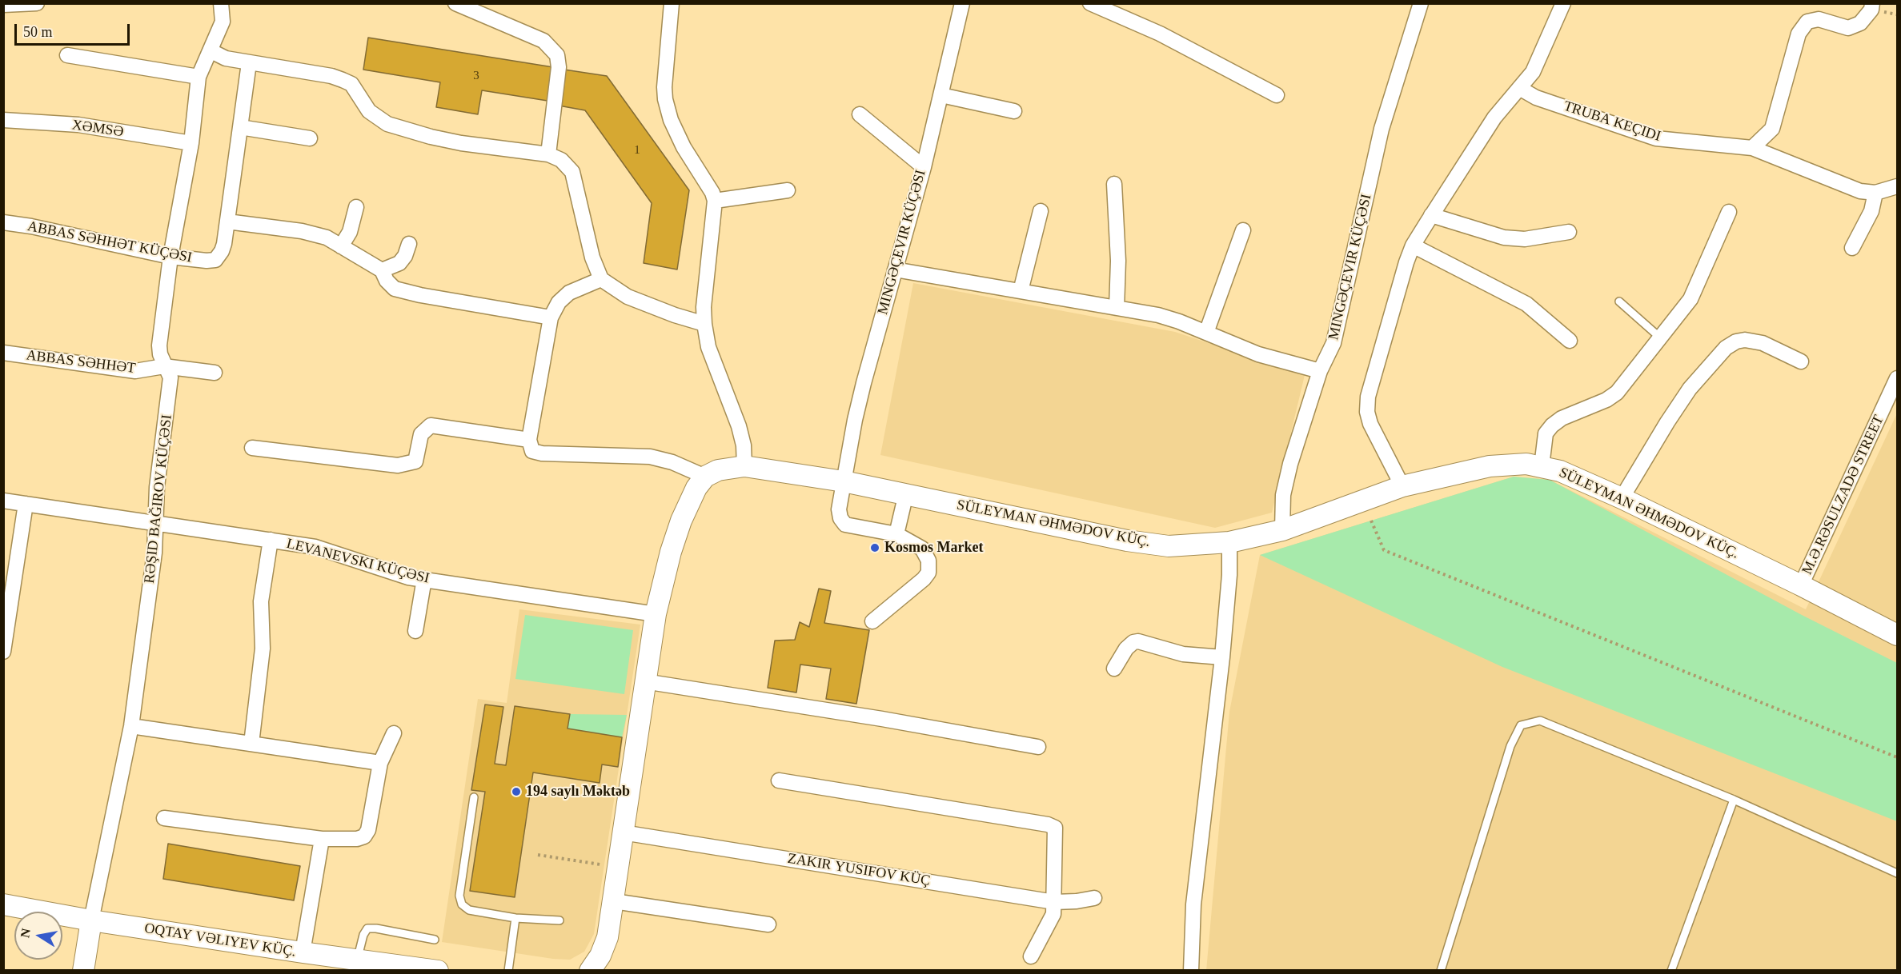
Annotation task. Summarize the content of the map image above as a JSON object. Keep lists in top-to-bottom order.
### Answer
{
  "streets": {
    "street": [
      "TRUBA KEÇIDI",
      "XƏMSƏ",
      "ABBAS SƏHHƏT KÜÇƏSI",
      "MINGƏÇEVIR KÜÇƏSI",
      "ABBAS SƏHHƏT",
      "M.Ə.RƏSULZADƏ STREET",
      "SÜLEYMAN ƏHMƏDOV KÜÇ.",
      "LEVANEVSKI KÜÇƏSI",
      "ZAKIR YUSIFOV KÜÇ",
      "OQTAY VƏLIYEV KÜÇ."
    ]
  },
  "crossings": [
    ["MINGƏÇEVIR KÜÇƏSI", "SÜLEYMAN ƏHMƏDOV KÜÇ."],
    ["M.Ə.RƏSULZADƏ STREET", "SÜLEYMAN ƏHMƏDOV KÜÇ."]
  ],
  "places": ["Kosmos Market", "194 saylı Məktəb"],
  "house_numbers": ["3", "1"],
  "scale_bar": "50 m",
  "north": "left"
}
